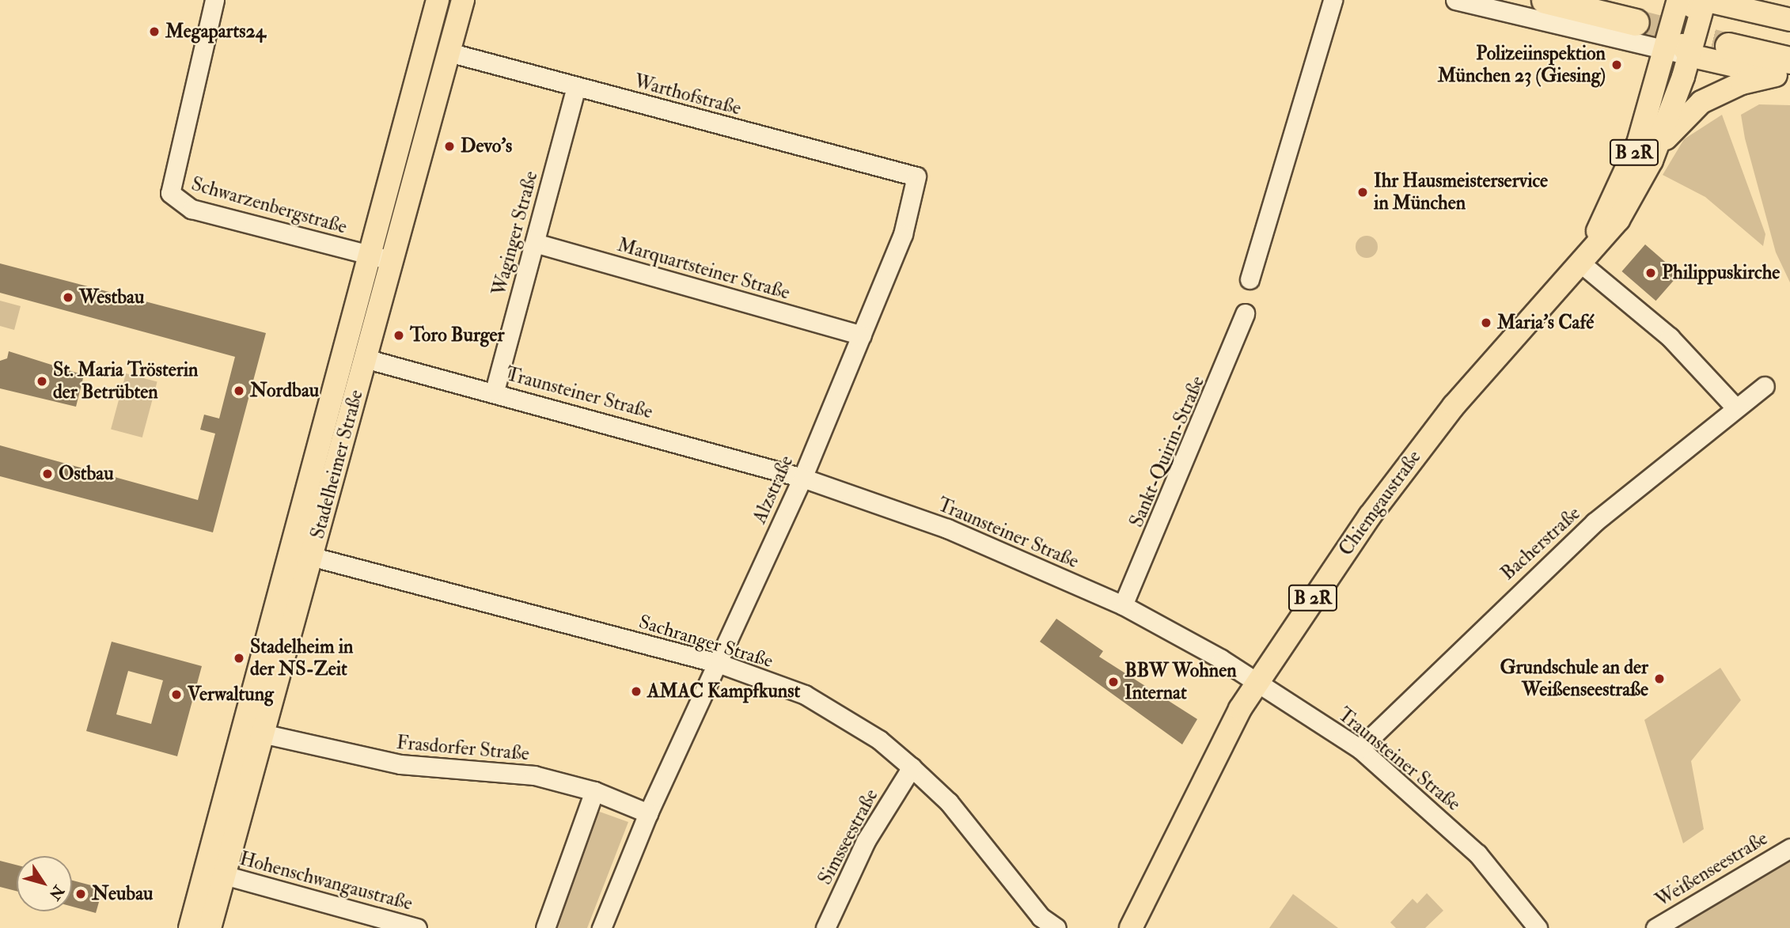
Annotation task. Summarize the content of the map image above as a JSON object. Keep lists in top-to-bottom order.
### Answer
{
  "streets": {
    "main road": ["B 2R", "Stadelheimer Straße", "Chiemgaustraße"],
    "street": [
      "Warthofstraße",
      "Schwarzenbergstraße",
      "Waginger Straße",
      "Marquartsteiner Straße",
      "Traunsteiner Straße",
      "Sankt-Quirin-Straße",
      "Alzstraße",
      "Bacherstraße",
      "Sachranger Straße",
      "Frasdorfer Straße",
      "Simsseestraße",
      "Weißenseestraße",
      "Hohenschwangaustraße"
    ]
  },
  "crossings": [
    ["Warthofstraße", "Waginger Straße"],
    ["Warthofstraße", "Stadelheimer Straße"],
    ["Warthofstraße", "Alzstraße"],
    ["B 2R", "Chiemgaustraße"],
    ["Schwarzenbergstraße", "Stadelheimer Straße"],
    ["Waginger Straße", "Marquartsteiner Straße"],
    ["Waginger Straße", "Traunsteiner Straße"],
    ["Marquartsteiner Straße", "Alzstraße"],
    ["Traunsteiner Straße", "Sankt-Quirin-Straße"],
    ["Traunsteiner Straße", "Stadelheimer Straße"],
    ["Traunsteiner Straße", "Alzstraße"],
    ["Traunsteiner Straße", "Chiemgaustraße"],
    ["Traunsteiner Straße", "Bacherstraße"],
    ["Stadelheimer Straße", "Sachranger Straße"],
    ["Stadelheimer Straße", "Frasdorfer Straße"],
    ["Stadelheimer Straße", "Hohenschwangaustraße"],
    ["Alzstraße", "Sachranger Straße"],
    ["Alzstraße", "Frasdorfer Straße"],
    ["Sachranger Straße", "Simsseestraße"]
  ],
  "places": [
    "Megaparts24",
    "Polizeiinspektion München 23 (Giesing)",
    "Devo's",
    "Ihr Hausmeisterservice in München",
    "Philippuskirche",
    "Westbau",
    "Maria's Café",
    "Toro Burger",
    "St. Maria Trösterin der Betrübten",
    "Nordbau",
    "Ostbau",
    "Stadelheim in der NS-Zeit",
    "Grundschule an der Weißenseestraße",
    "BBW Wohnen Internat",
    "AMAC Kampfkunst",
    "Verwaltung",
    "Neubau"
  ],
  "north": "bottom right"
}
